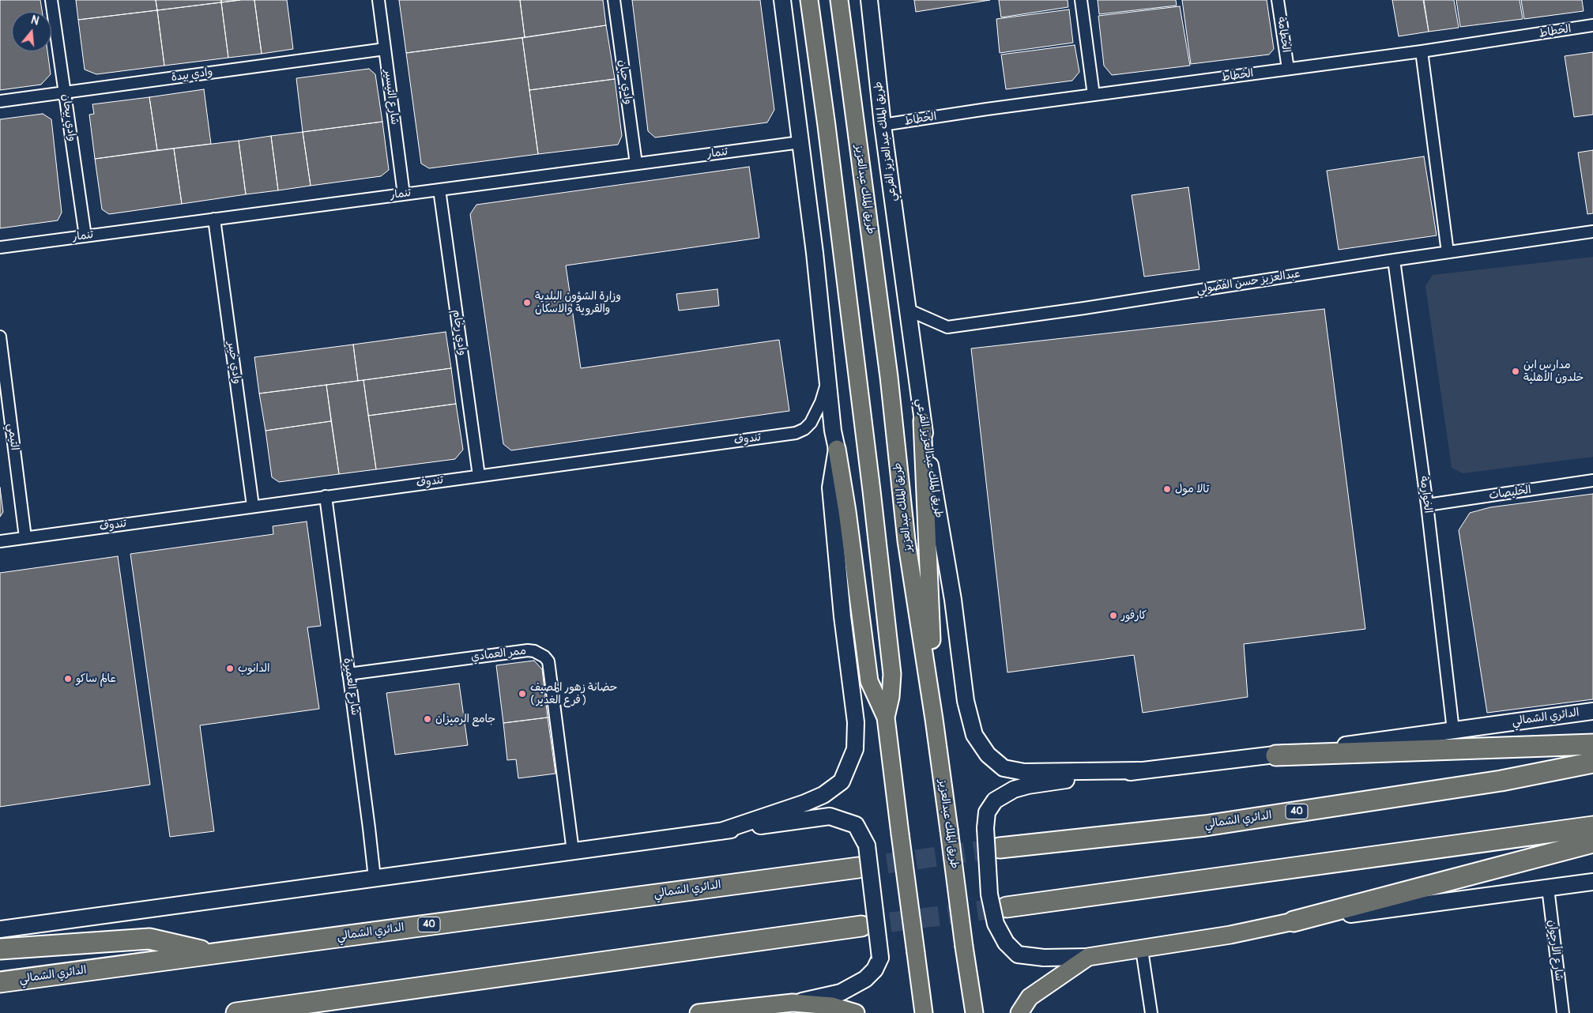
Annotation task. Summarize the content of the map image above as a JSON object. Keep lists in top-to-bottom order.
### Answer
{
  "streets": {
    "highway": ["الدائري الشمالي", "40"],
    "main road": ["طريق الملك عبدالعزيز"],
    "street": [
      "الخطاط",
      "الخطامة",
      "وادي بيدة",
      "وادي حبان",
      "شارع التيسير",
      "وادي بيحان",
      "طريق الملك عبدالعزيز الفرعي",
      "تنمار",
      "عبدالعزيز حسن الفضولي",
      "وادي رخام",
      "وادي خيبر",
      "التيمي",
      "تندوف",
      "الخليصات",
      "الخوارمة",
      "ممر العمادي",
      "شارع العميرة",
      "شارع الأرجوان"
    ]
  },
  "crossings": [
    ["الخطاط", "الخطامة"],
    ["الخطاط", "طريق الملك عبدالعزيز الفرعي"],
    ["وادي بيدة", "شارع التيسير"],
    ["وادي بيدة", "وادي بيحان"],
    ["وادي حبان", "تنمار"],
    ["شارع التيسير", "تنمار"],
    ["وادي بيحان", "تنمار"],
    ["طريق الملك عبدالعزيز الفرعي", "عبدالعزيز حسن الفضولي"],
    ["طريق الملك عبدالعزيز الفرعي", "الدائري الشمالي"],
    ["تنمار", "وادي رخام"],
    ["تنمار", "وادي خيبر"],
    ["عبدالعزيز حسن الفضولي", "الخوارمة"],
    ["وادي رخام", "تندوف"],
    ["وادي خيبر", "تندوف"],
    ["التيمي", "تندوف"],
    ["تندوف", "شارع العميرة"],
    ["الخليصات", "الخوارمة"],
    ["الخوارمة", "الدائري الشمالي"],
    ["ممر العمادي", "شارع العميرة"]
  ],
  "places": [
    "وزارة الشؤون البلدية والقروية والاسكان",
    "مدارس ابن خلدون الأهلية",
    "تالا مول",
    "كارفور",
    "الدانوب",
    "عالم ساكو",
    "حضانة زهور المصيف ( فرع الغدير )",
    "جامع الرميزان"
  ],
  "north": "top"
}
